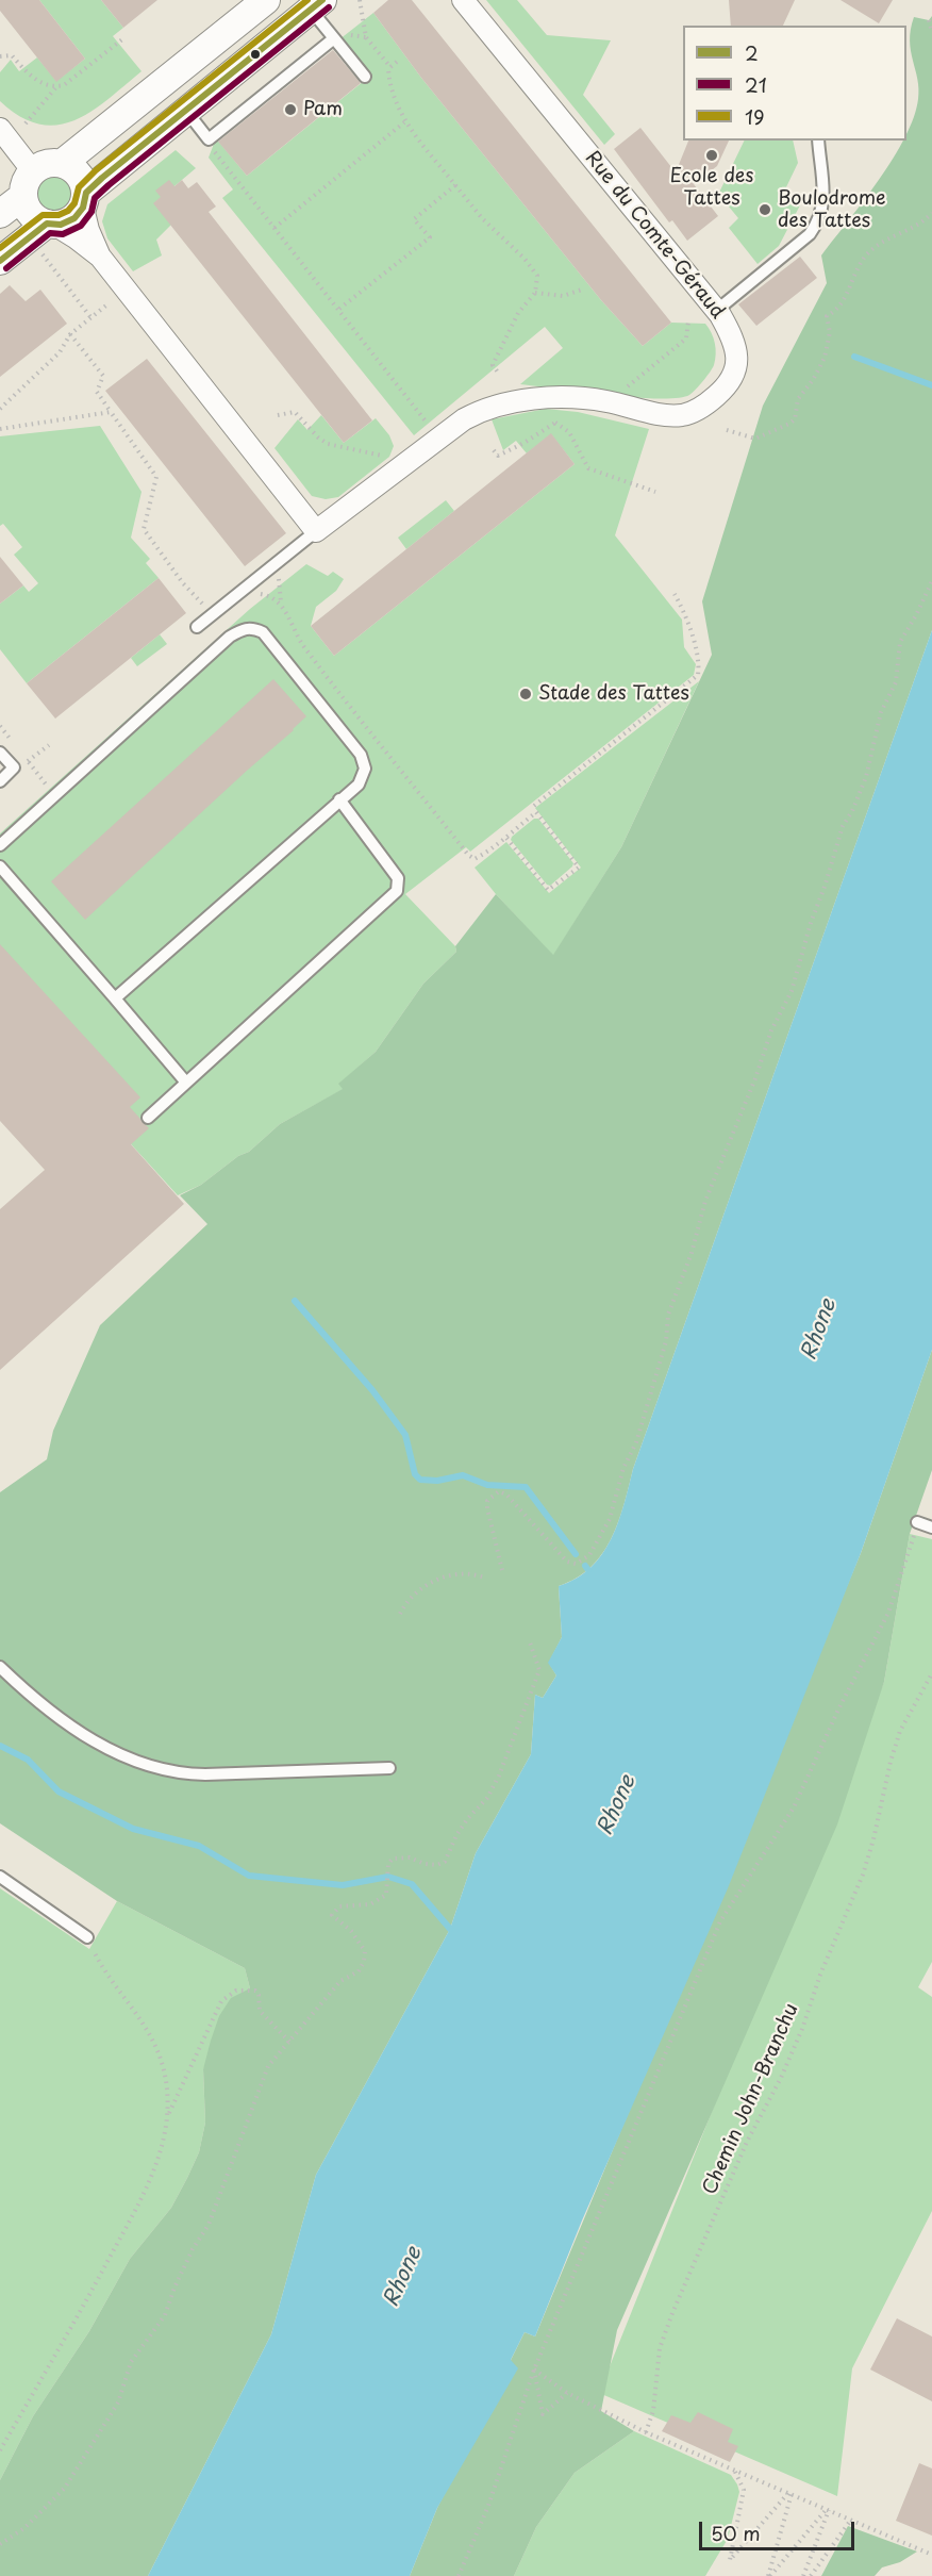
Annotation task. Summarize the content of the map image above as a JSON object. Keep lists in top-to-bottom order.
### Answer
{
  "streets": {
    "street": ["Rue du Comte-Géraud"],
    "path": ["Chemin John-Branchu"]
  },
  "water": ["Rhone"],
  "places": [
    "Pam",
    "Ecole des Tattes",
    "Boulodrome des Tattes",
    "Stade des Tattes"
  ],
  "lines": ["transit line 2", "transit line 19", "transit line 21"],
  "legend": ["2", "21", "19"],
  "scale_bar": "50 m"
}
